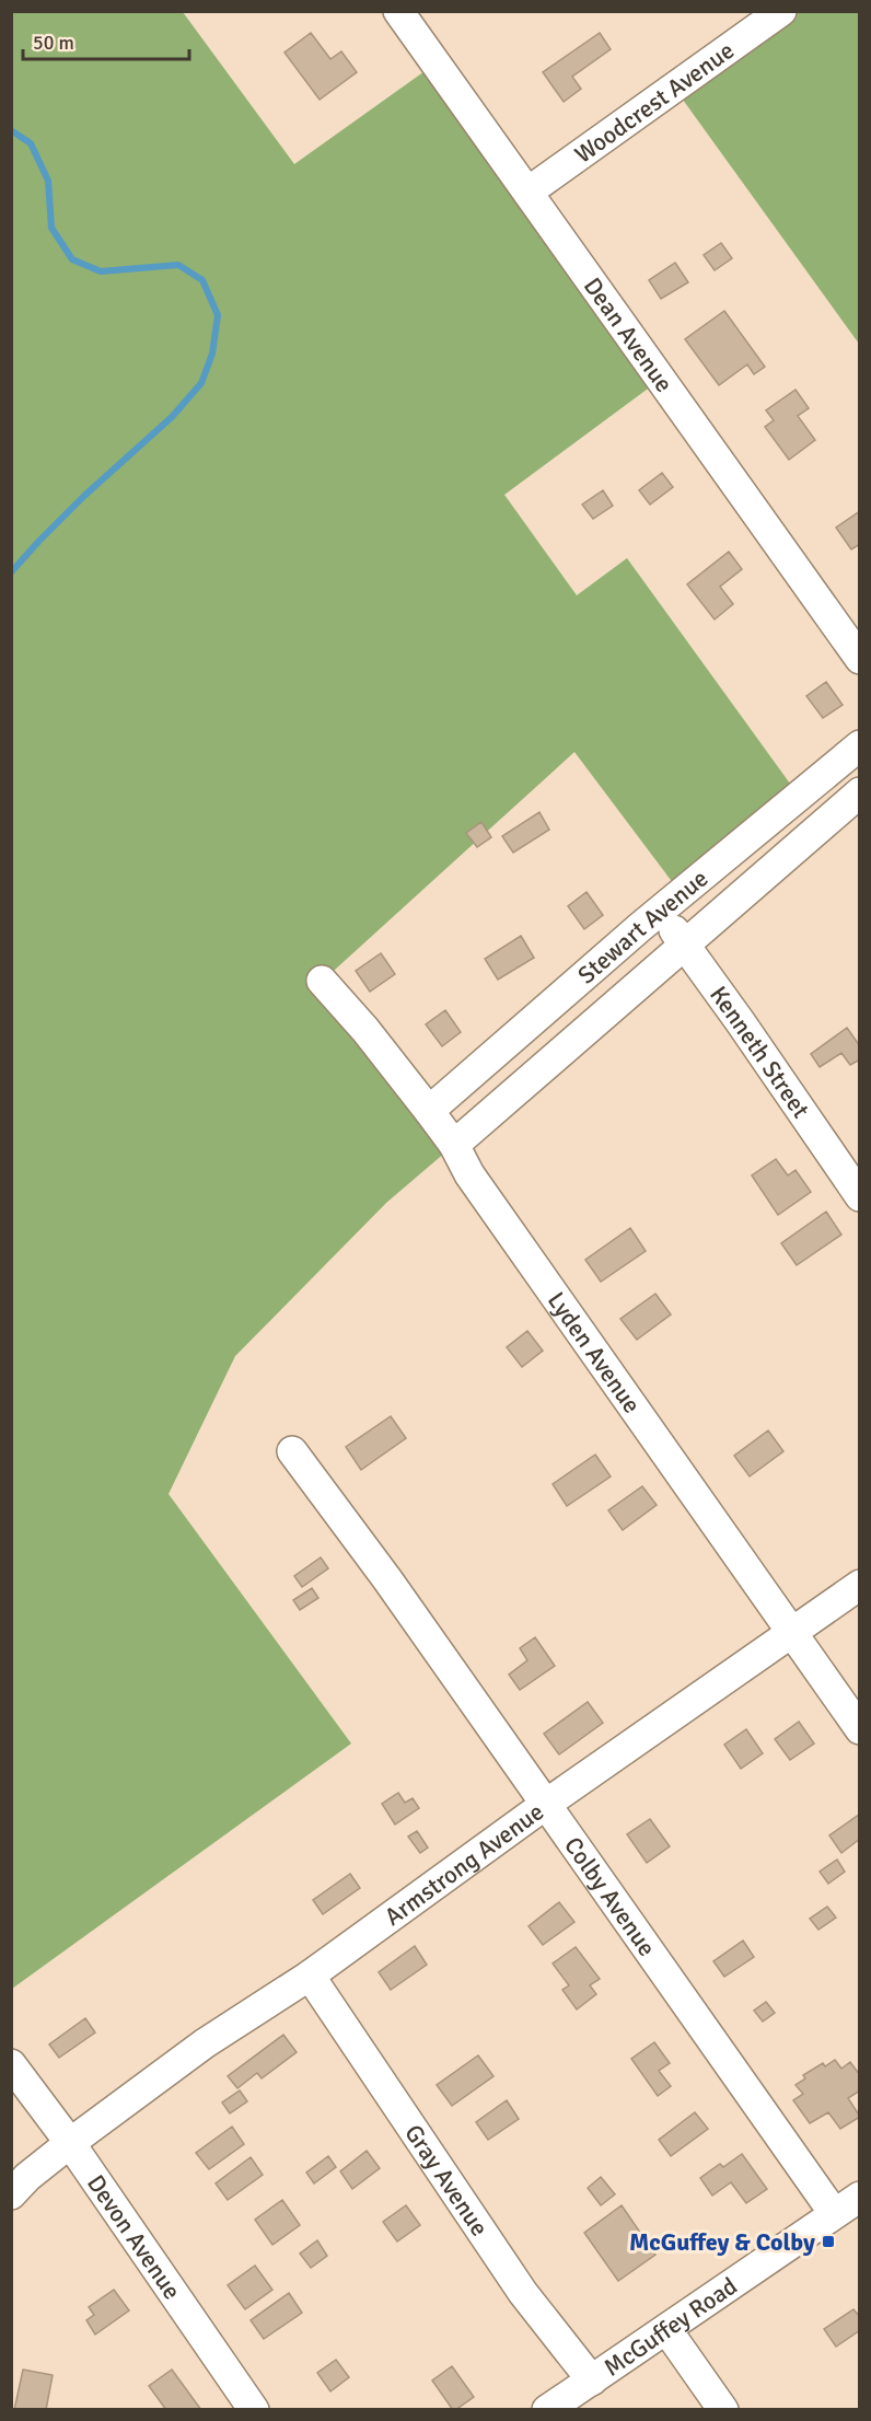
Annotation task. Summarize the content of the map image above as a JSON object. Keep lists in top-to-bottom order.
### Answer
{
  "streets": {
    "street": [
      "Woodcrest Avenue",
      "Dean Avenue",
      "Stewart Avenue",
      "Kenneth Street",
      "Lyden Avenue",
      "Armstrong Avenue",
      "Colby Avenue",
      "Gray Avenue",
      "Devon Avenue",
      "McGuffey Road"
    ]
  },
  "crossings": [
    ["Woodcrest Avenue", "Dean Avenue"],
    ["Stewart Avenue", "Kenneth Street"],
    ["Stewart Avenue", "Lyden Avenue"],
    ["Lyden Avenue", "Armstrong Avenue"],
    ["Armstrong Avenue", "Colby Avenue"],
    ["Armstrong Avenue", "Gray Avenue"],
    ["Armstrong Avenue", "Devon Avenue"],
    ["Colby Avenue", "McGuffey Road"],
    ["Gray Avenue", "McGuffey Road"]
  ],
  "places": {
    "transit": ["McGuffey & Colby"]
  },
  "scale_bar": "50 m"
}
